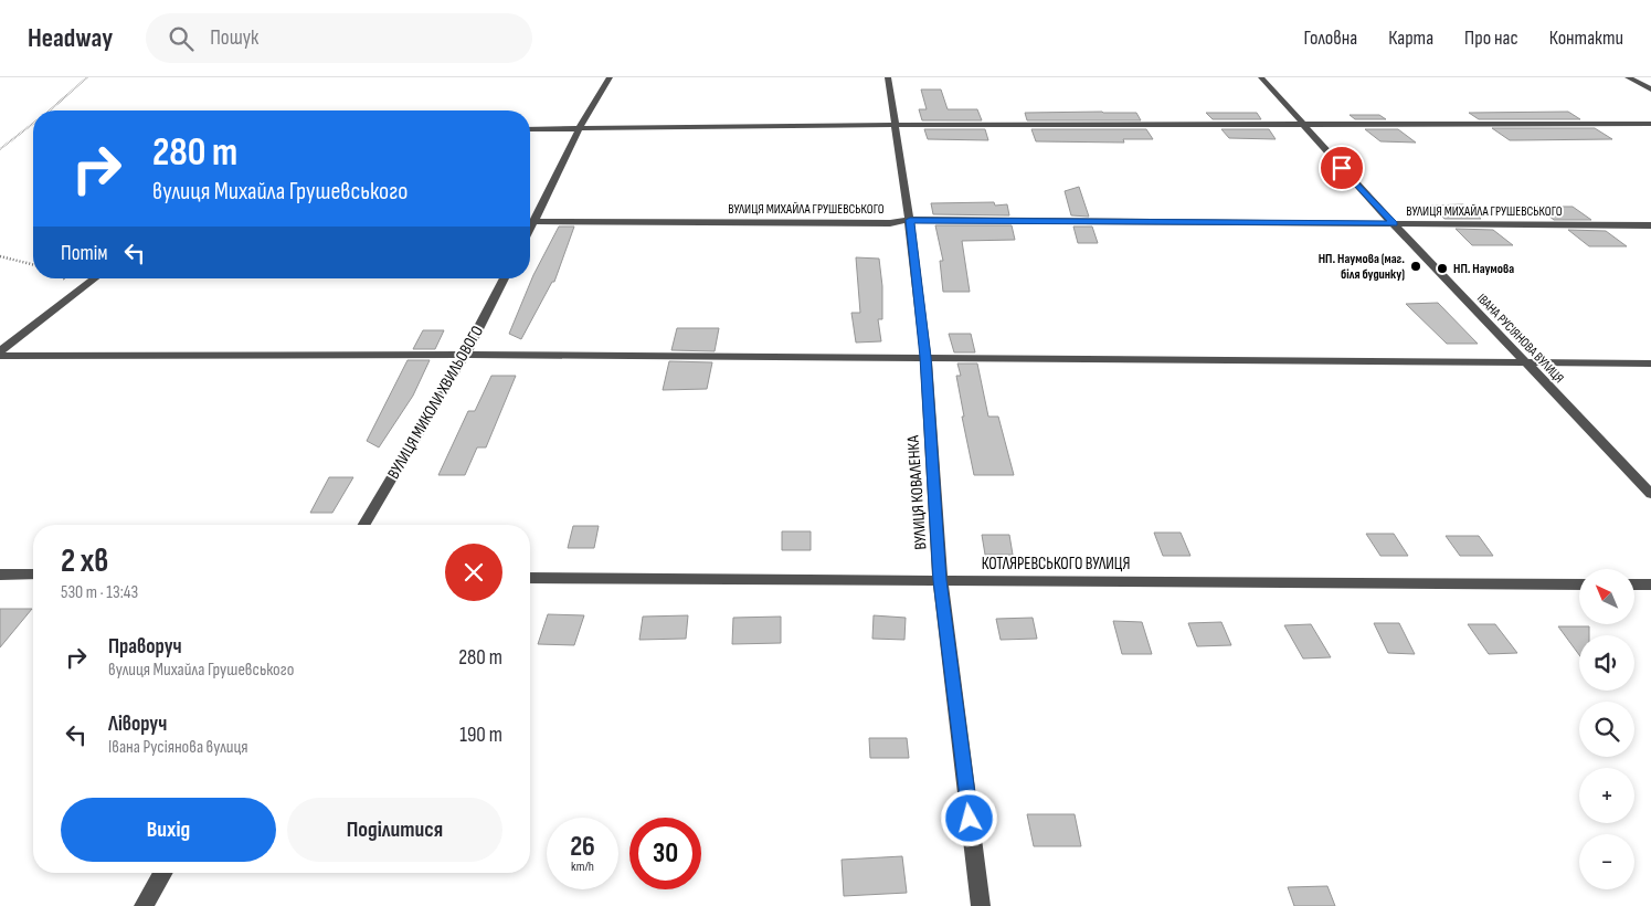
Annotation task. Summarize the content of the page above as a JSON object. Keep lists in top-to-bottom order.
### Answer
{
  "streets": {
    "street": [
      "ВУЛИЦЯ МИХАЙЛА ГРУШЕВСЬКОГО",
      "ІВАНА РУСІЯНОВА ВУЛИЦЯ",
      "ВУЛИЦЯ МИКОЛИ ХВИЛЬОВОГО",
      "ВУЛИЦЯ КОВАЛЕНКА",
      "КОТЛЯРЕВСЬКОГО ВУЛИЦЯ"
    ]
  },
  "crossings": [
    ["ВУЛИЦЯ МИХАЙЛА ГРУШЕВСЬКОГО", "ІВАНА РУСІЯНОВА ВУЛИЦЯ"],
    ["ВУЛИЦЯ МИХАЙЛА ГРУШЕВСЬКОГО", "ВУЛИЦЯ КОВАЛЕНКА"],
    ["ВУЛИЦЯ КОВАЛЕНКА", "КОТЛЯРЕВСЬКОГО ВУЛИЦЯ"]
  ],
  "places": ["НП. Наумова (маг. біля будинку)", "НП. Наумова"],
  "north": "top left",
  "page": {
    "header": "Headway",
    "search": "Пошук",
    "nav": [
      "Головна",
      "Карта",
      "Про нас",
      "Контакти"
    ],
    "turn": ["280 m", "вулиця Михайла Грушевського"],
    "then": "Потім",
    "heading": ["2 хв", "530 m · 13:43"],
    "map_buttons": ["+", "−"],
    "list": [
      {
        "name": "Праворуч",
        "note": "вулиця Михайла Грушевського",
        "value": "280 m"
      },
      {
        "name": "Ліворуч",
        "note": "Івана Русіянова вулиця",
        "value": "190 m"
      }
    ],
    "buttons": ["Вихід", "Поділитися"],
    "speed": "26 km/h",
    "limit": "30"
  }
}
